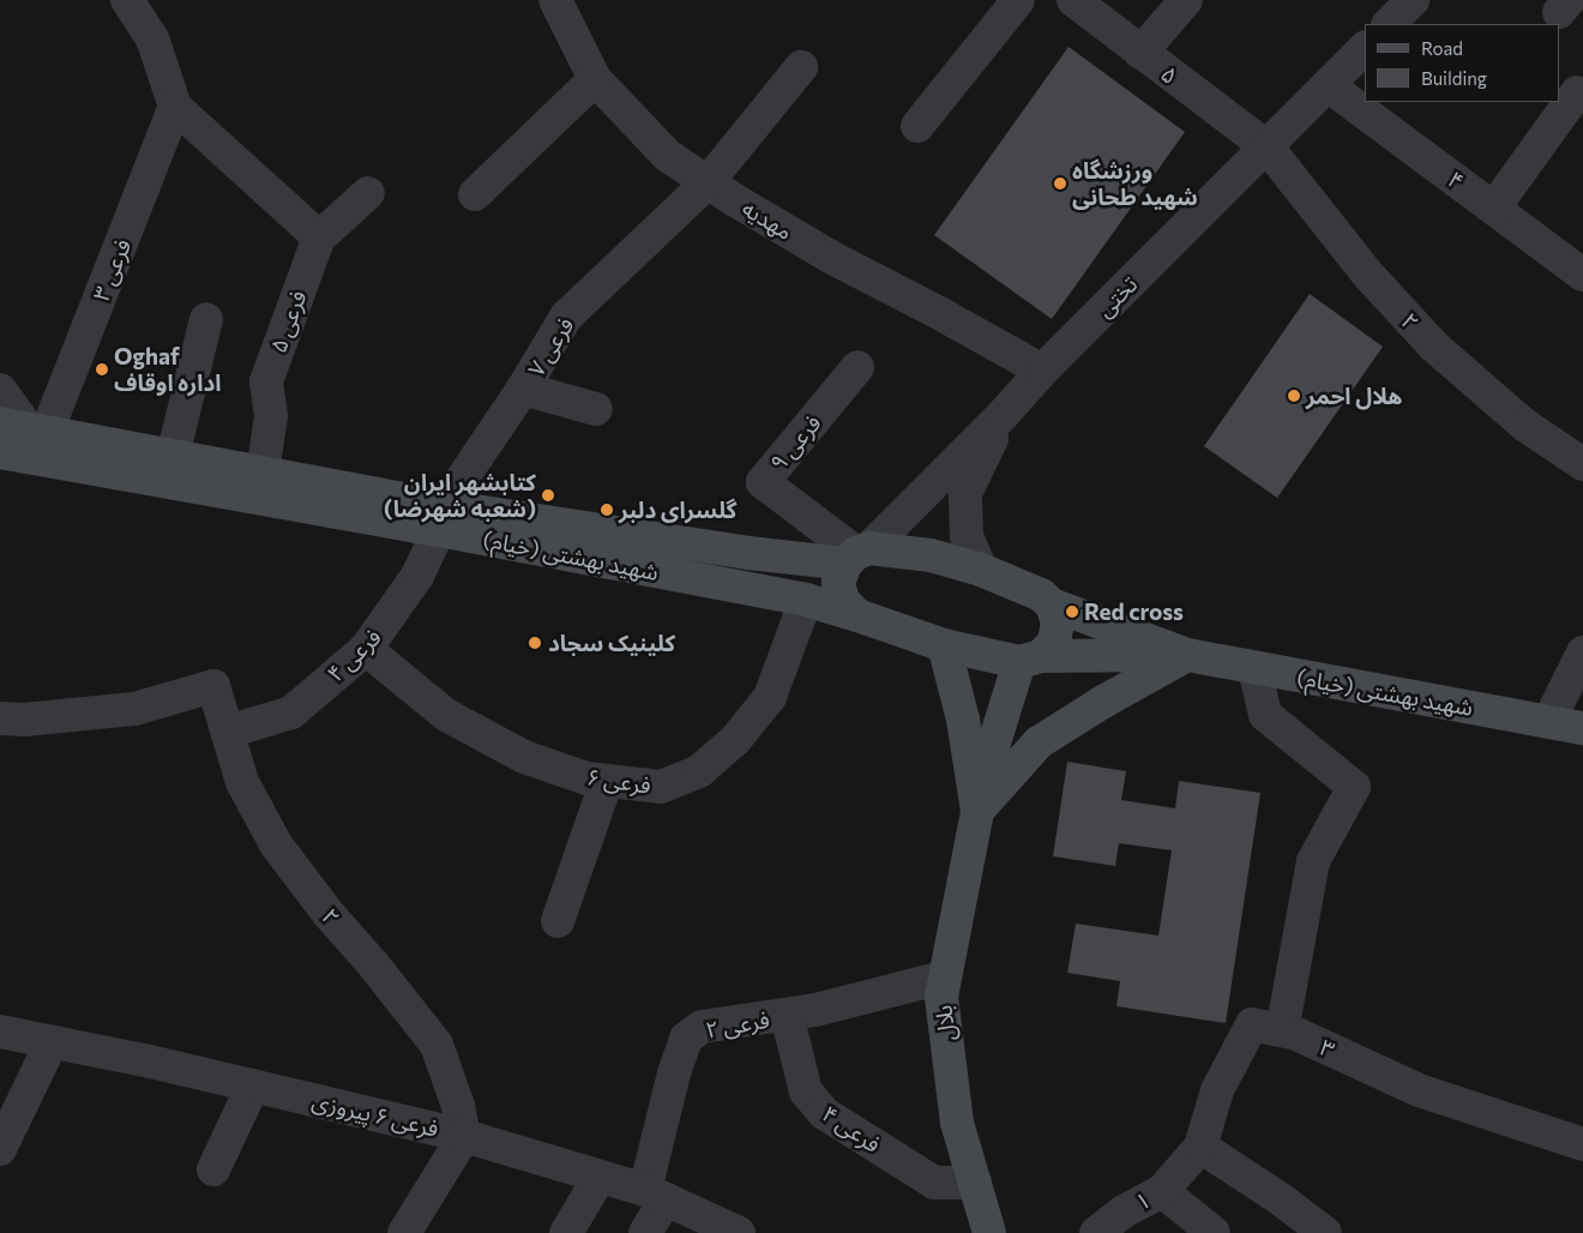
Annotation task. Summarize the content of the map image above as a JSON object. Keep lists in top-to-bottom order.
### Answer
{
  "streets": {
    "main road": ["شهید بهشتی (خیام)", "بلال"],
    "street": [
      "۵",
      "۴",
      "مهدیه",
      "فرعی ۳",
      "تختی",
      "فرعی ۵",
      "۲",
      "فرعی ۷",
      "فرعی ۹",
      "فرعی ۴",
      "فرعی ۶",
      "فرعی ۲",
      "۳",
      "فرعی ۶ پیروزی",
      "۱"
    ]
  },
  "crossings": [
    ["۵", "تختی"],
    ["۵", "۲"],
    ["۴", "تختی"],
    ["مهدیه", "تختی"],
    ["مهدیه", "فرعی ۷"],
    ["فرعی ۳", "شهید بهشتی (خیام)"],
    ["تختی", "۲"],
    ["تختی", "فرعی ۹"],
    ["تختی", "شهید بهشتی (خیام)"],
    ["فرعی ۵", "شهید بهشتی (خیام)"],
    ["۲", "فرعی ۴"],
    ["۲", "فرعی ۶ پیروزی"],
    ["فرعی ۷", "شهید بهشتی (خیام)"],
    ["فرعی ۷", "فرعی ۴"],
    ["فرعی ۹", "شهید بهشتی (خیام)"],
    ["شهید بهشتی (خیام)", "فرعی ۴"],
    ["شهید بهشتی (خیام)", "فرعی ۶"],
    ["شهید بهشتی (خیام)", "بلال"],
    ["فرعی ۴", "فرعی ۶"],
    ["فرعی ۴", "بلال"],
    ["فرعی ۴", "فرعی ۲"],
    ["بلال", "فرعی ۲"],
    ["فرعی ۲", "فرعی ۶ پیروزی"],
    ["۳", "۱"]
  ],
  "places": [
    "ورزشگاه شهید طحانی",
    "Oghaf اداره اوقاف",
    "هلال احمر",
    "کتابشهر ایران (شعبه شهرضا)",
    "گلسرای دلبر",
    "Red cross",
    "کلینیک سجاد"
  ],
  "legend": ["Road", "Building"]
}
